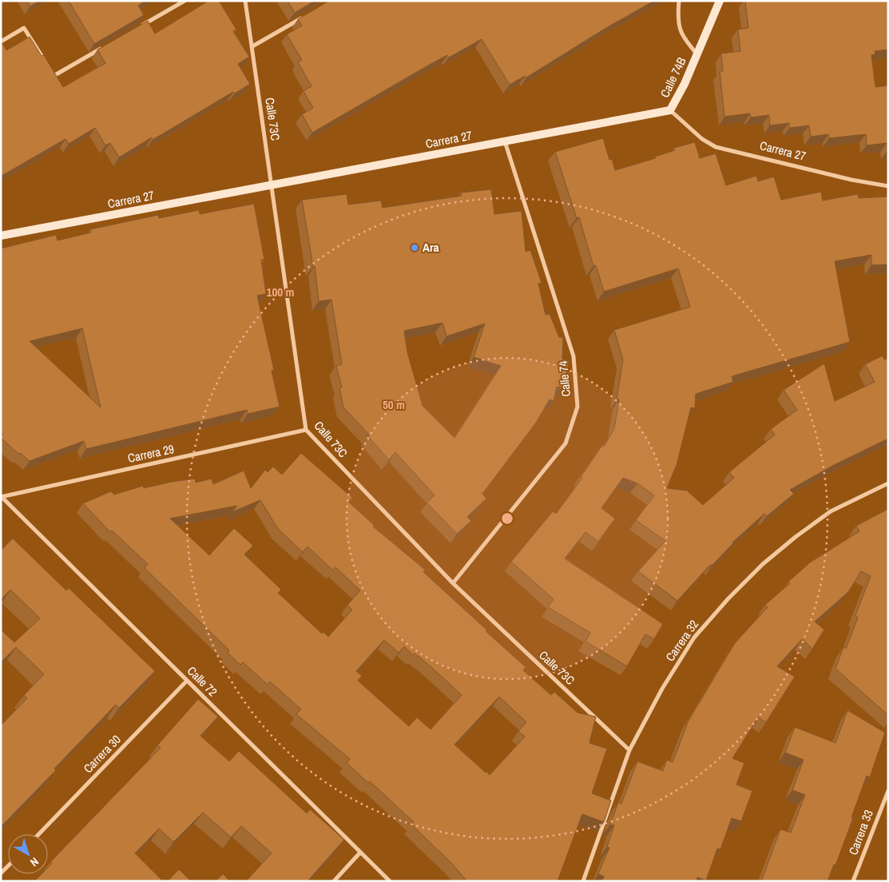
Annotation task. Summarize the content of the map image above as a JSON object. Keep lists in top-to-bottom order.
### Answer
{
  "streets": {
    "street": [
      "Calle 74B",
      "Calle 73C",
      "Carrera 27",
      "Calle 74",
      "Carrera 29",
      "Carrera 32",
      "Calle 72",
      "Carrera 30",
      "Carrera 33"
    ]
  },
  "crossings": [
    ["Calle 74B", "Carrera 27"],
    ["Calle 73C", "Carrera 27"],
    ["Calle 73C", "Calle 74"],
    ["Calle 73C", "Carrera 29"],
    ["Calle 73C", "Carrera 32"],
    ["Carrera 27", "Calle 74"],
    ["Carrera 29", "Calle 72"],
    ["Calle 72", "Carrera 30"]
  ],
  "places": ["Ara"],
  "north": "bottom right",
  "rings": ["100 m", "50 m"]
}
